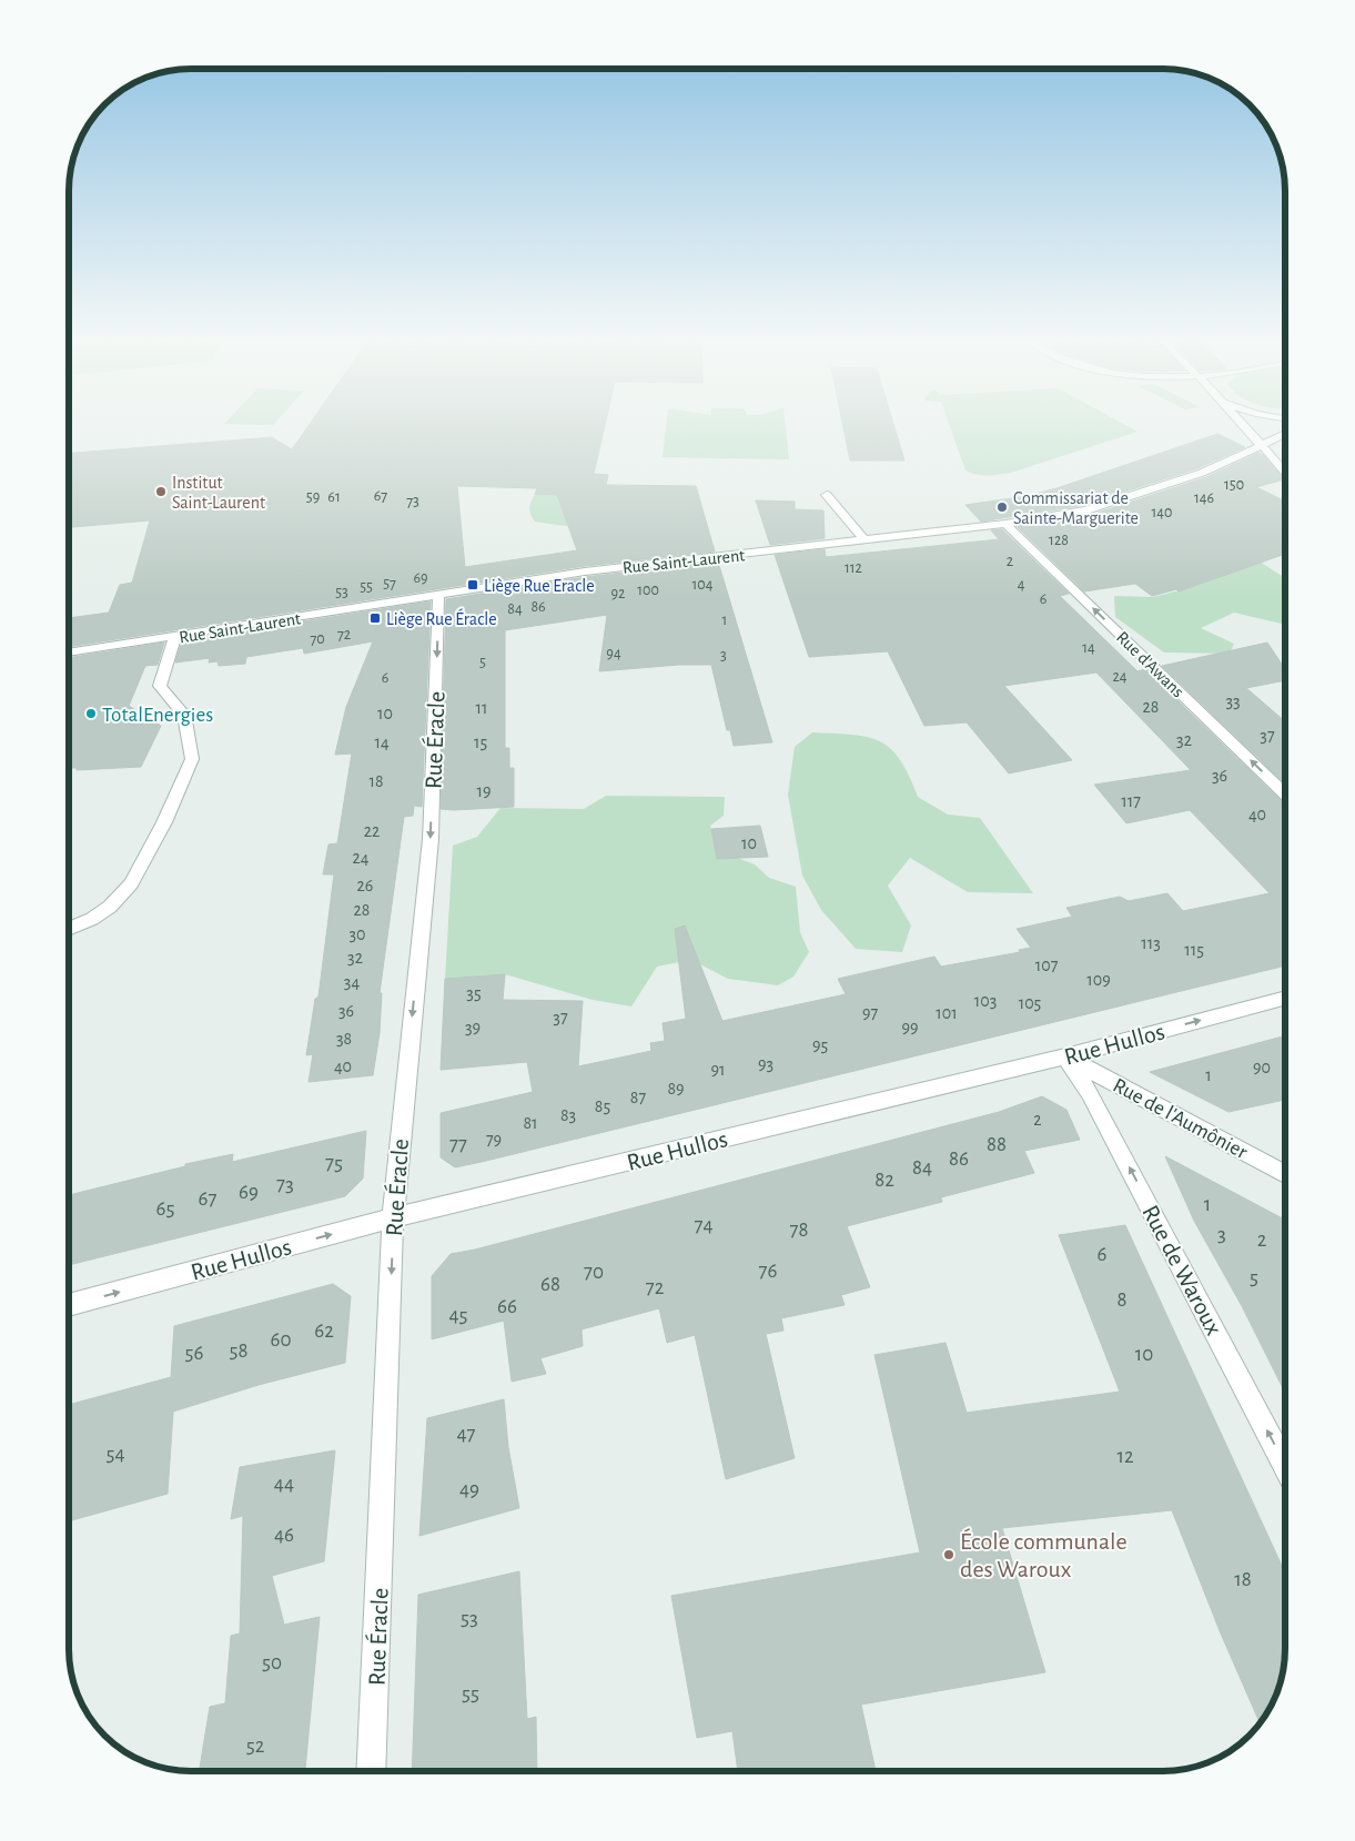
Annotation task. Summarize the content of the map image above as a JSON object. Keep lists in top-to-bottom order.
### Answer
{
  "streets": {
    "street": [
      "Rue Saint-Laurent",
      "Rue d'Awans",
      "Rue Éracle",
      "Rue Hullos",
      "Rue de l'Aumônier",
      "Rue de Waroux"
    ]
  },
  "crossings": [
    ["Rue Saint-Laurent", "Rue d'Awans"],
    ["Rue Saint-Laurent", "Rue Éracle"],
    ["Rue Éracle", "Rue Hullos"],
    ["Rue Hullos", "Rue de l'Aumônier"],
    ["Rue Hullos", "Rue de Waroux"],
    ["Rue de l'Aumônier", "Rue de Waroux"]
  ],
  "one_way": [
    "Rue d'Awans",
    "Rue Éracle",
    "Rue Hullos",
    "Rue de Waroux"
  ],
  "places": {
    "other": [
      "Institut Saint-Laurent",
      "Commissariat de Sainte-Marguerite",
      "TotalEnergies",
      "École communale des Waroux"
    ],
    "transit": ["Liège Rue Eracle", "Liège Rue Éracle"]
  },
  "house_numbers": [
    "150",
    "67",
    "59",
    "61",
    "146",
    "73",
    "140",
    "128",
    "2",
    "112",
    "69",
    "57",
    "104",
    "4",
    "55",
    "100",
    "53",
    "92",
    "6",
    "86",
    "84",
    "1",
    "72",
    "70",
    "14",
    "94",
    "3",
    "5",
    "24",
    "6",
    "33",
    "28",
    "11",
    "10",
    "37",
    "32",
    "14",
    "15",
    "36",
    "18",
    "19",
    "117",
    "40",
    "22",
    "10",
    "24",
    "26",
    "28",
    "30",
    "113",
    "115",
    "32",
    "107",
    "109",
    "34",
    "35",
    "103",
    "105",
    "36",
    "97",
    "101",
    "37",
    "39",
    "99",
    "38",
    "95",
    "93",
    "40",
    "90",
    "91",
    "1",
    "89",
    "87",
    "85",
    "83",
    "2",
    "81",
    "79",
    "77",
    "88",
    "86",
    "75",
    "84",
    "82",
    "73",
    "69",
    "67",
    "1",
    "65",
    "74",
    "78",
    "3",
    "2",
    "6",
    "76",
    "70",
    "5",
    "68",
    "72",
    "8",
    "66",
    "45",
    "62",
    "60",
    "58",
    "56",
    "10",
    "47",
    "54",
    "12",
    "44",
    "49",
    "46",
    "18",
    "53",
    "50",
    "55",
    "52"
  ]
}
